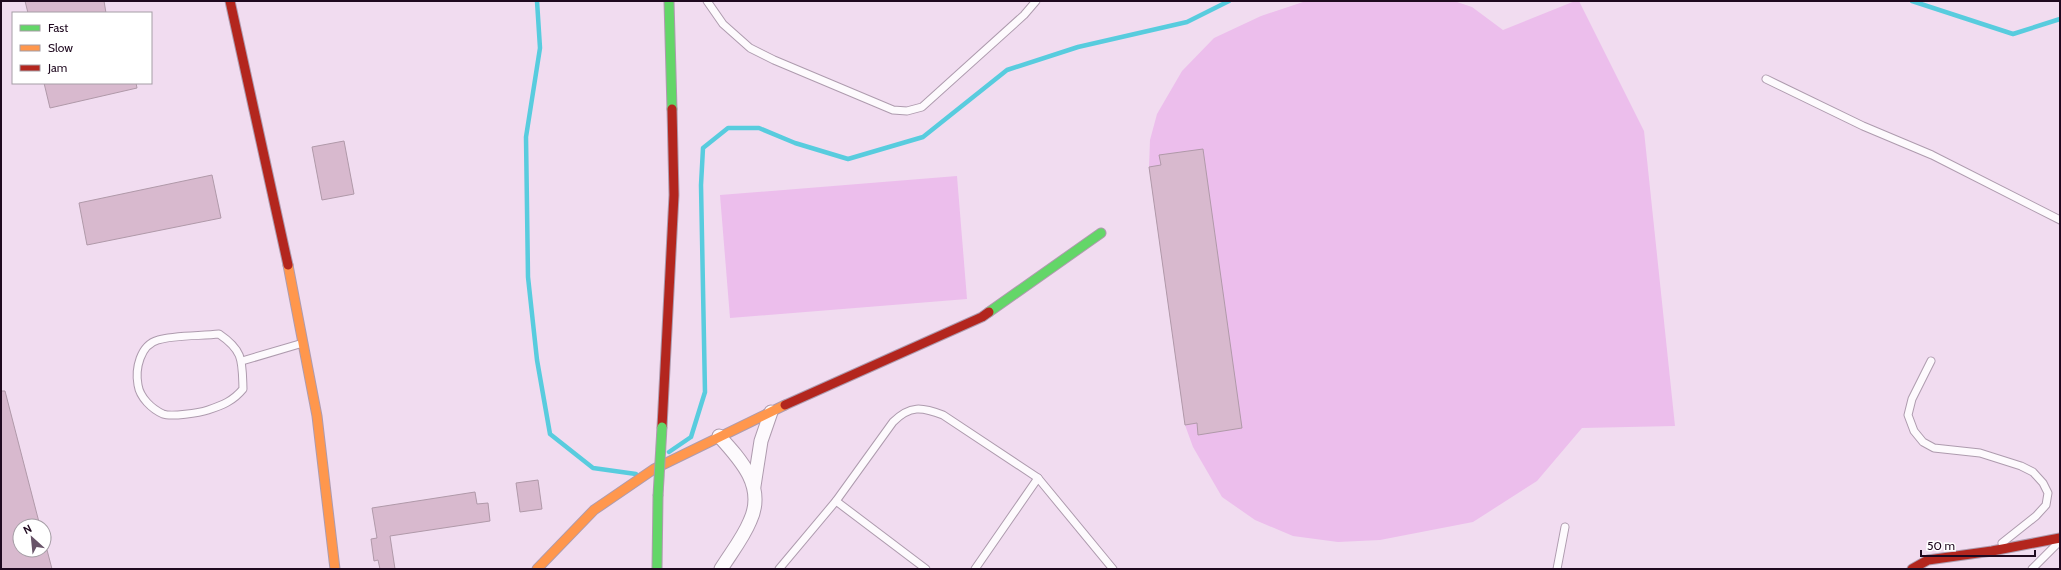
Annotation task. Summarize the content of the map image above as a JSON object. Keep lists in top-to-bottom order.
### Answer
{
  "legend": ["Fast", "Slow", "Jam"],
  "scale_bar": "50 m",
  "north": "top left"
}
